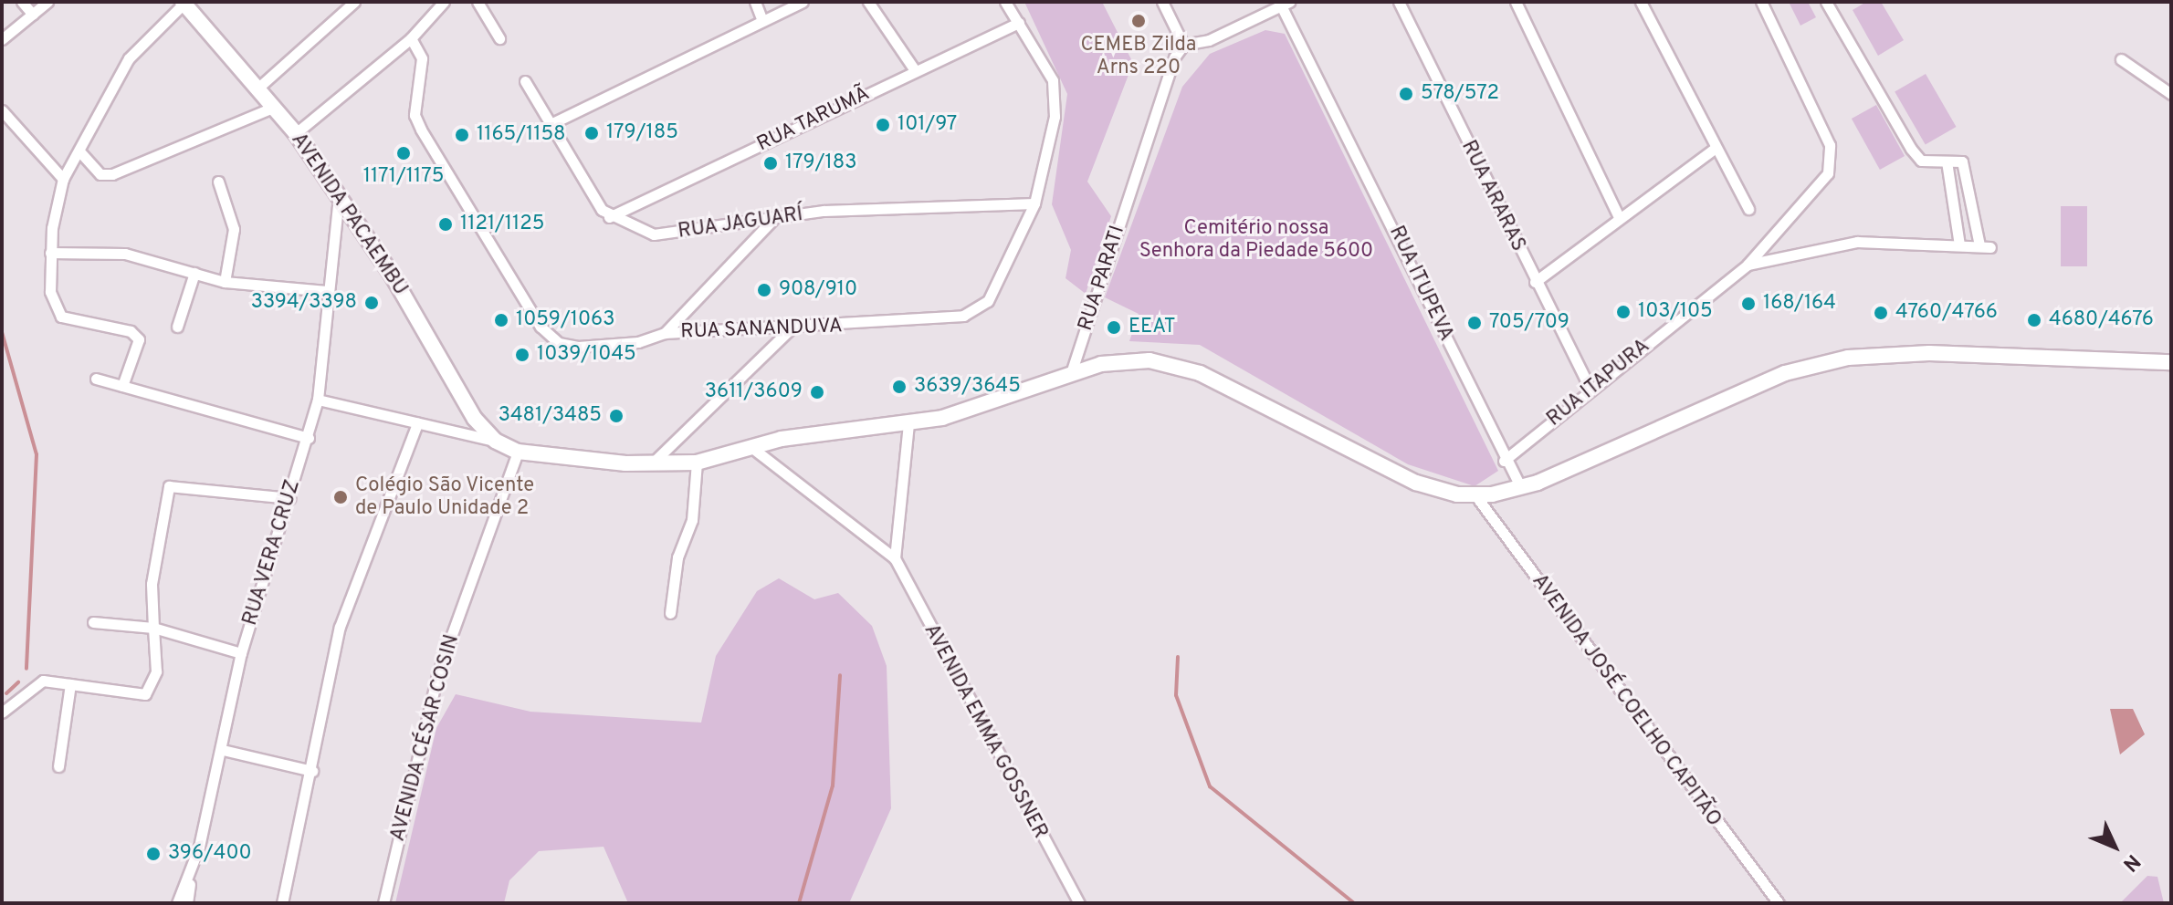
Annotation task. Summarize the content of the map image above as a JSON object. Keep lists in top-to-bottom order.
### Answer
{
  "streets": {
    "main road": ["AVENIDA PACAEMBU"],
    "street": [
      "RUA TARUMÃ",
      "RUA ARARAS",
      "RUA JAGUARÍ",
      "RUA PARATI",
      "RUA ITUPEVA",
      "RUA SANANDUVA",
      "RUA ITAPURA",
      "RUA VERA CRUZ",
      "AVENIDA JOSÉ COELHO CAPITÃO",
      "AVENIDA EMMA GOSSNER",
      "AVENIDA CÉSAR COSIN"
    ]
  },
  "crossings": [
    ["RUA TARUMÃ", "RUA JAGUARÍ"],
    ["RUA TARUMÃ", "RUA SANANDUVA"],
    ["RUA ARARAS", "RUA ITAPURA"],
    ["AVENIDA PACAEMBU", "RUA VERA CRUZ"],
    ["RUA JAGUARÍ", "RUA SANANDUVA"],
    ["RUA ITUPEVA", "RUA ITAPURA"]
  ],
  "parks": ["Cemitério nossa Senhora da Piedade 5600"],
  "places": [
    "CEMEB Zilda Arns 220",
    "578/572",
    "101/97",
    "179/185",
    "1165/1158",
    "1171/1175",
    "179/183",
    "1121/1125",
    "908/910",
    "3394/3398",
    "168/164",
    "103/105",
    "4760/4766",
    "1059/1063",
    "4680/4676",
    "705/709",
    "EEAT",
    "1039/1045",
    "3639/3645",
    "3611/3609",
    "3481/3485",
    "Colégio São Vicente de Paulo Unidade 2",
    "396/400"
  ],
  "north": "bottom right"
}
